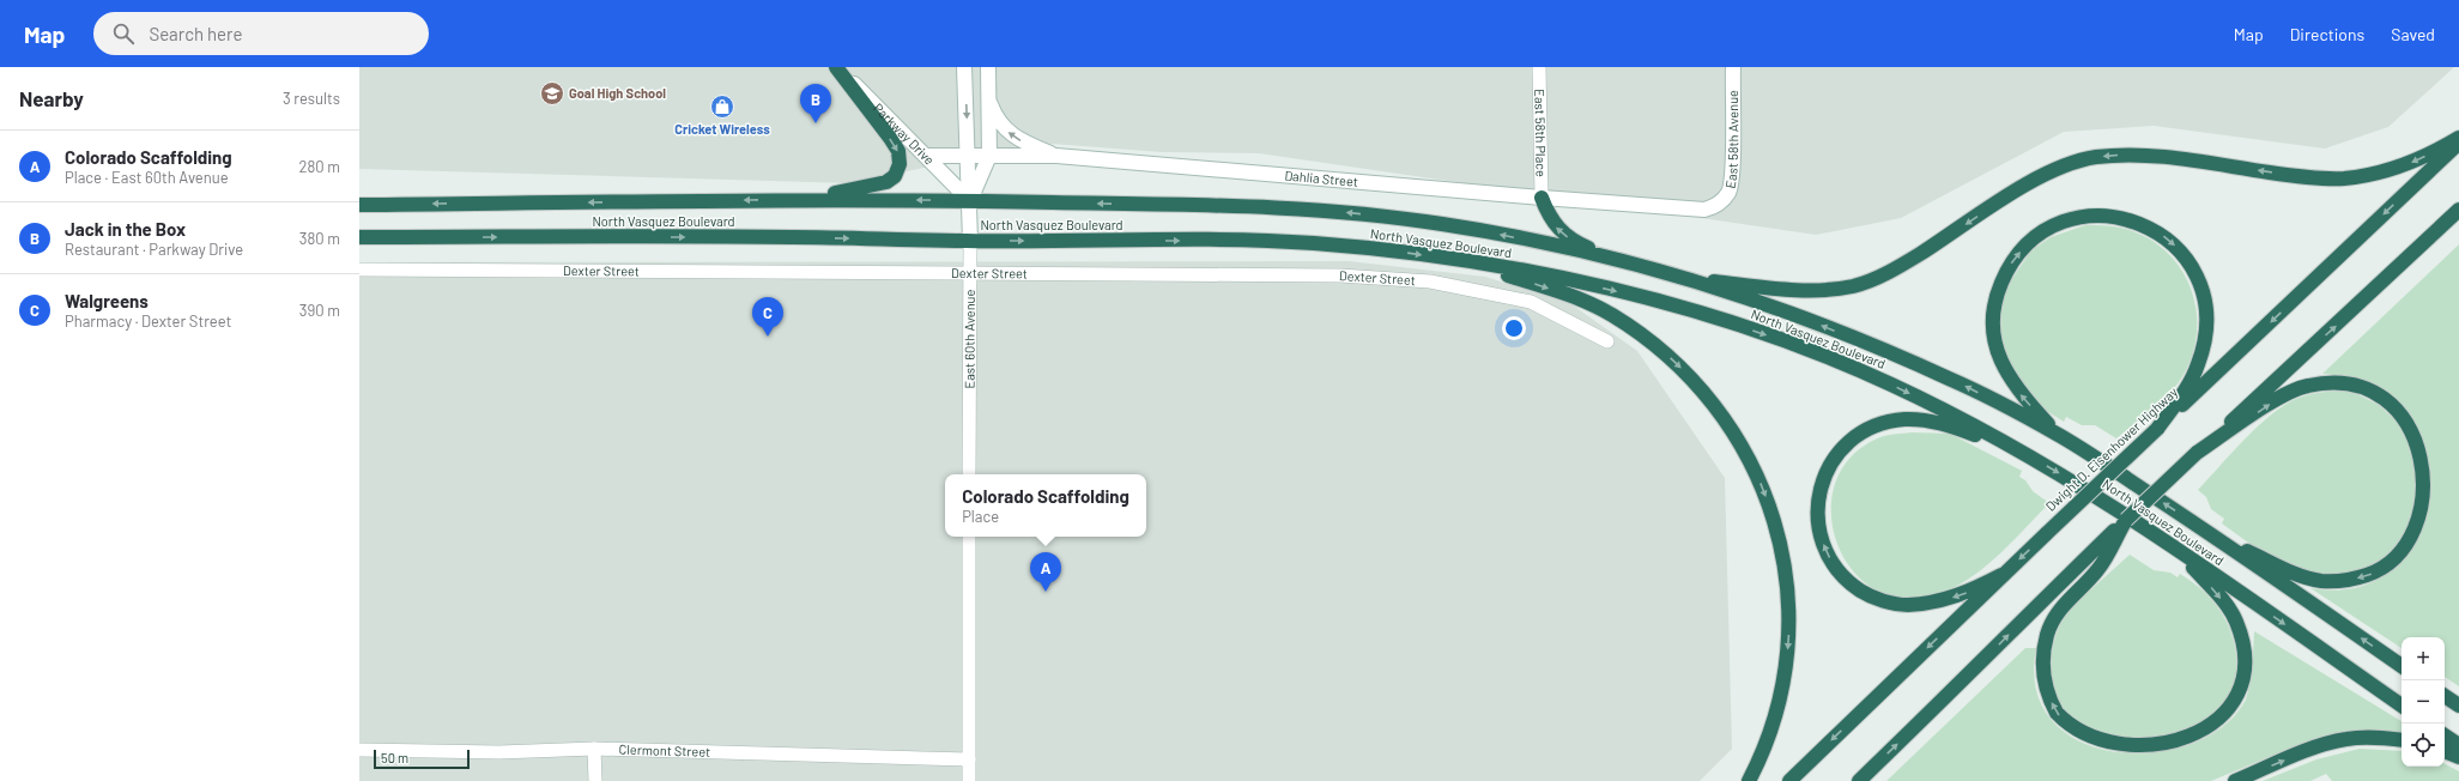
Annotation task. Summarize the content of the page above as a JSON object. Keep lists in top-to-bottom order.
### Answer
{
  "streets": {
    "highway": ["North Vasquez Boulevard", "Dwight D. Eisenhower Highway"],
    "street": [
      "Parkway Drive",
      "East 58th Place",
      "East 58th Avenue",
      "Dahlia Street",
      "Dexter Street",
      "East 60th Avenue",
      "Clermont Street"
    ]
  },
  "crossings": [
    ["Parkway Drive", "Dahlia Street"],
    ["Parkway Drive", "North Vasquez Boulevard"],
    ["Parkway Drive", "East 60th Avenue"],
    ["East 58th Place", "Dahlia Street"],
    ["East 58th Avenue", "Dahlia Street"],
    ["Dahlia Street", "East 60th Avenue"],
    ["North Vasquez Boulevard", "East 60th Avenue"],
    ["Dexter Street", "East 60th Avenue"]
  ],
  "places": {
    "school or university": ["Goal High School"],
    "shop": ["Cricket Wireless"]
  },
  "scale_bar": "50 m",
  "page": {
    "header": "Map",
    "search": "Search here",
    "nav": ["Map", "Directions", "Saved"],
    "heading": ["Nearby", "3 results"],
    "pins": ["B", "C", "A"],
    "list": [
      {
        "mark": "A",
        "name": "Colorado Scaffolding",
        "note": "Place · East 60th Avenue",
        "value": "280 m"
      },
      {
        "mark": "B",
        "name": "Jack in the Box",
        "note": "Restaurant · Parkway Drive",
        "value": "380 m"
      },
      {
        "mark": "C",
        "name": "Walgreens",
        "note": "Pharmacy · Dexter Street",
        "value": "390 m"
      }
    ],
    "popup": ["Colorado Scaffolding", "Place"],
    "map_buttons": ["+", "−"],
    "scale": "50 m"
  }
}
